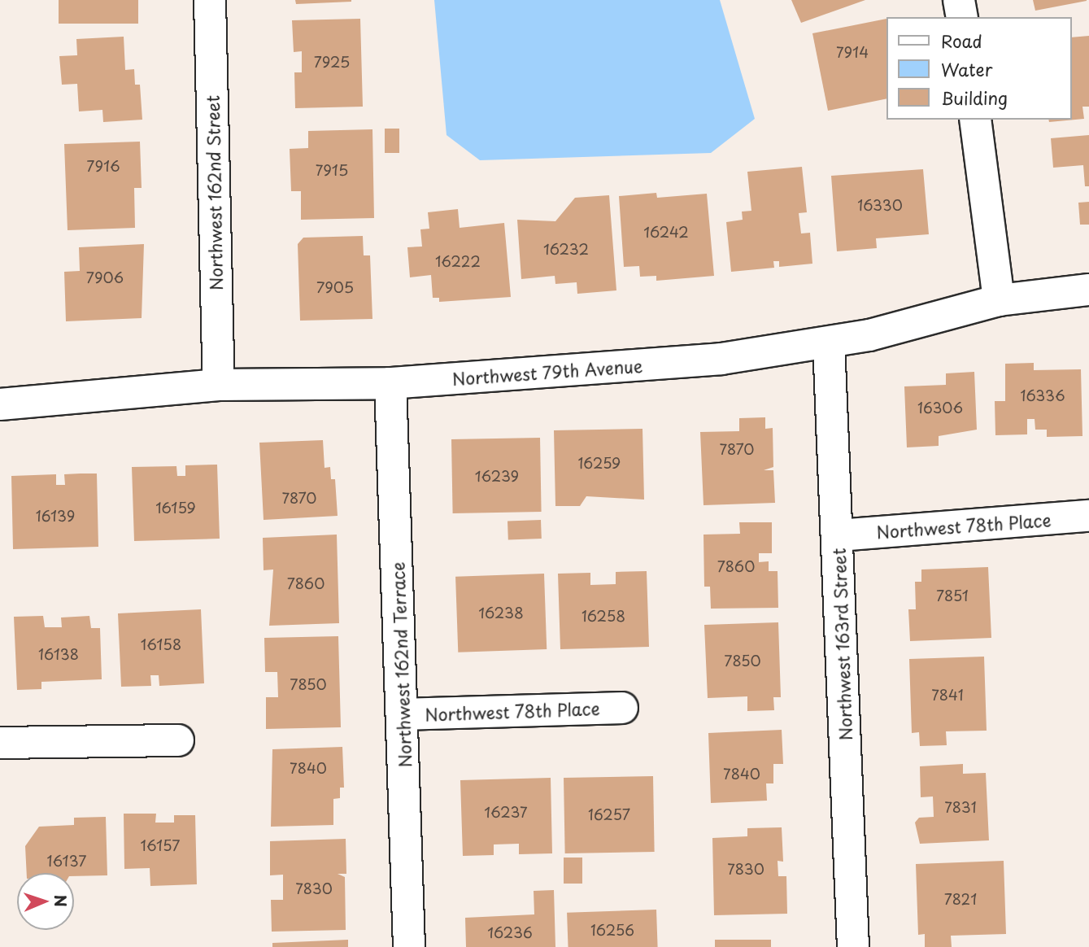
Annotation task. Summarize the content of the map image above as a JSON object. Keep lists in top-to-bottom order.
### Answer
{
  "streets": {
    "street": [
      "Northwest 162nd Street",
      "Northwest 79th Avenue",
      "Northwest 78th Place",
      "Northwest 163rd Street",
      "Northwest 162nd Terrace"
    ]
  },
  "crossings": [
    ["Northwest 162nd Street", "Northwest 79th Avenue"],
    ["Northwest 79th Avenue", "Northwest 163rd Street"],
    ["Northwest 79th Avenue", "Northwest 162nd Terrace"],
    ["Northwest 78th Place", "Northwest 163rd Street"],
    ["Northwest 78th Place", "Northwest 162nd Terrace"]
  ],
  "house_numbers": [
    "7914",
    "7925",
    "7916",
    "7915",
    "16330",
    "16242",
    "16232",
    "16222",
    "7906",
    "7905",
    "16336",
    "16306",
    "7870",
    "16259",
    "16239",
    "7870",
    "16159",
    "16139",
    "7860",
    "7860",
    "7851",
    "16238",
    "16258",
    "16158",
    "16138",
    "7850",
    "7850",
    "7841",
    "7840",
    "7840",
    "7831",
    "16237",
    "16257",
    "16157",
    "16137",
    "7830",
    "7830",
    "7821",
    "16256",
    "16236"
  ],
  "legend": ["Road", "Water", "Building"],
  "north": "right"
}
